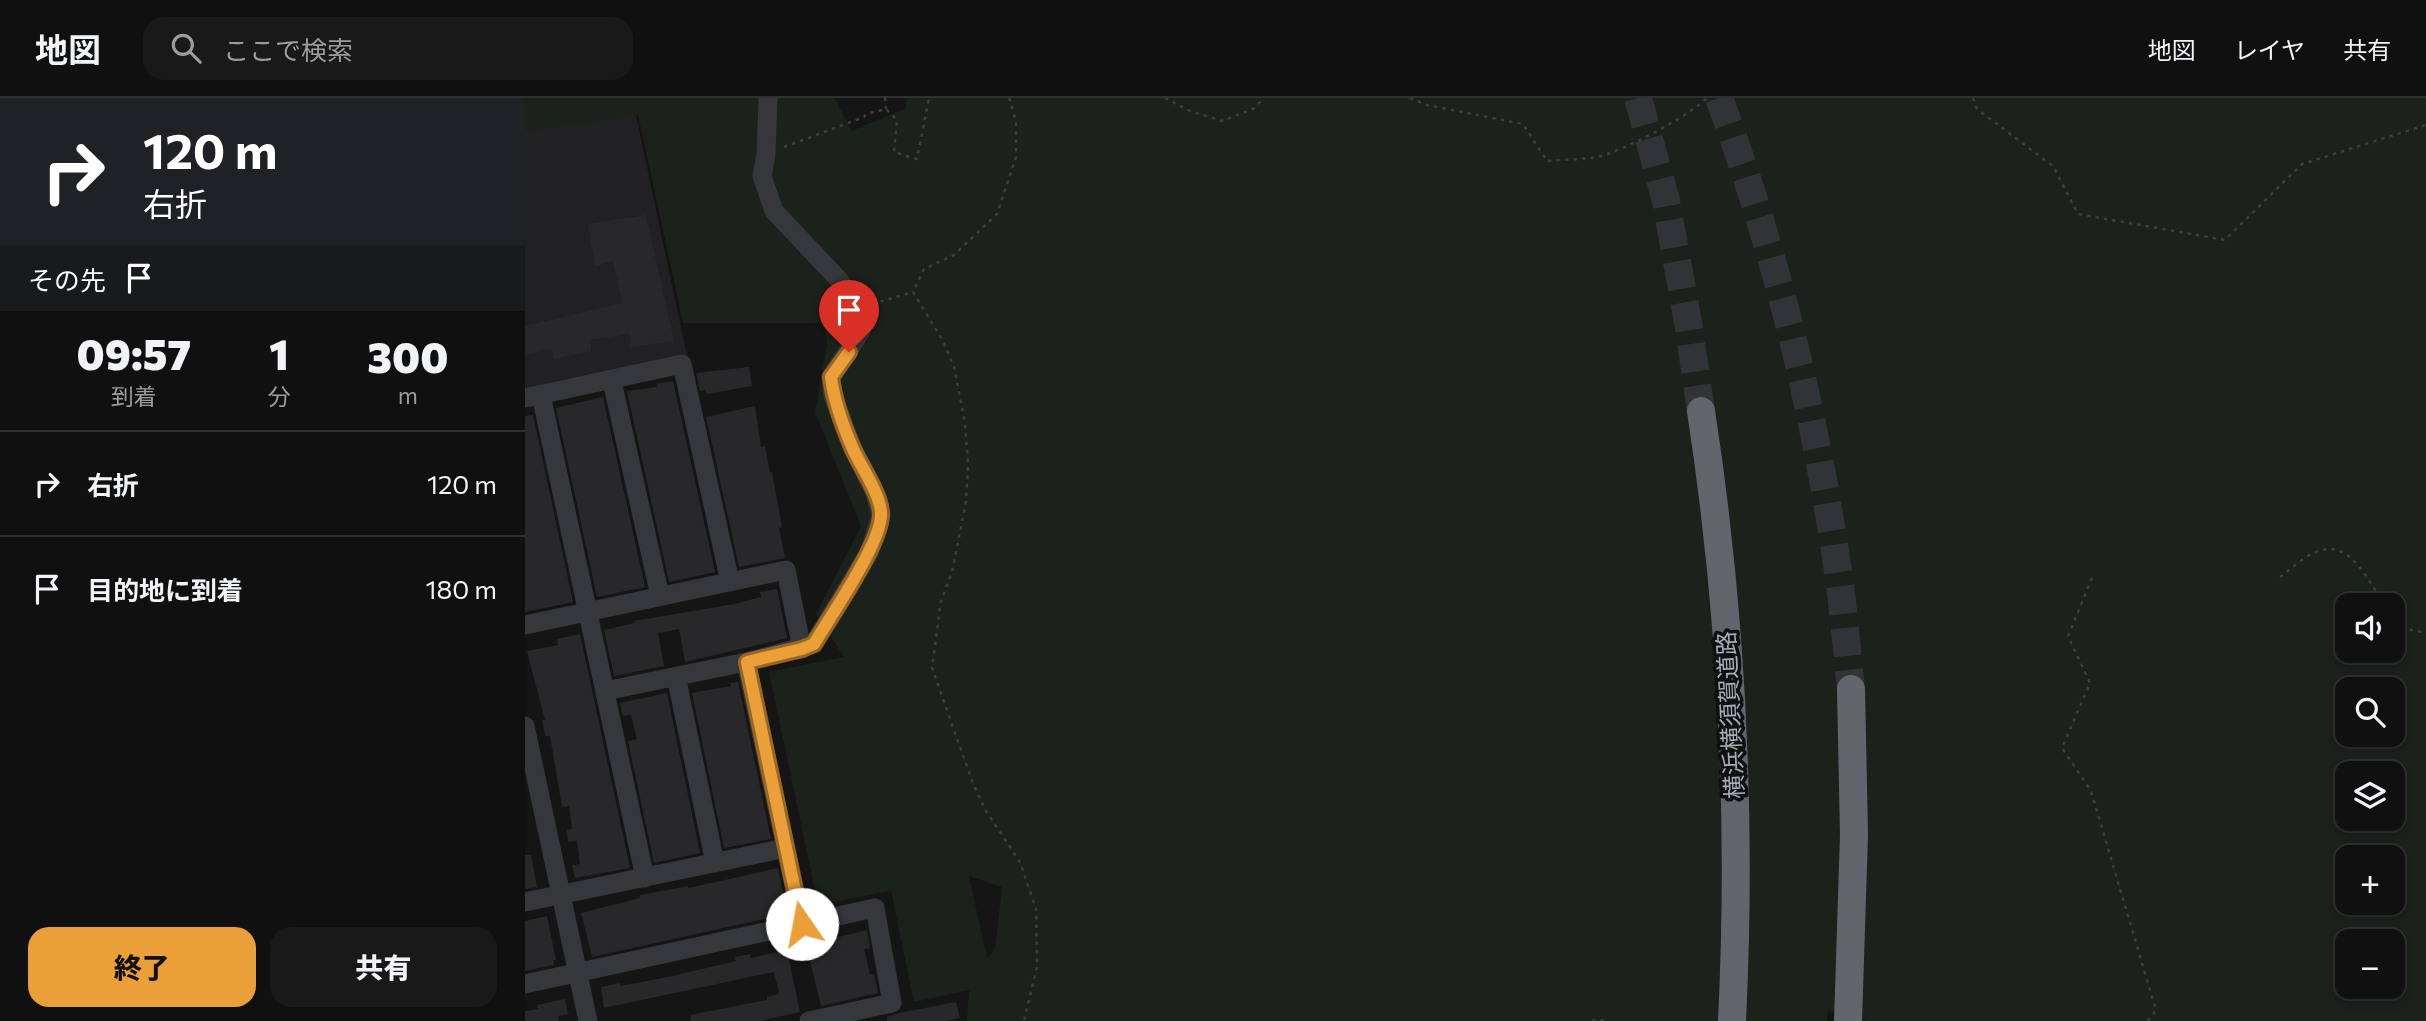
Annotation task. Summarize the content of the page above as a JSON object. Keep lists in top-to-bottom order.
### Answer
{
  "streets": {
    "highway": ["横浜横須賀道路"]
  },
  "page": {
    "header": "地図",
    "search": "ここで検索",
    "nav": ["地図", "レイヤ", "共有"],
    "turn": ["120 m", "右折"],
    "then": "その先",
    "eta": [
      "09:57",
      "到着",
      "1",
      "分",
      "300",
      "m"
    ],
    "list": [
      {
        "name": "右折",
        "value": "120 m"
      },
      {
        "name": "目的地に到着",
        "value": "180 m"
      }
    ],
    "map_buttons": ["+", "−"],
    "buttons": ["終了", "共有"]
  }
}
